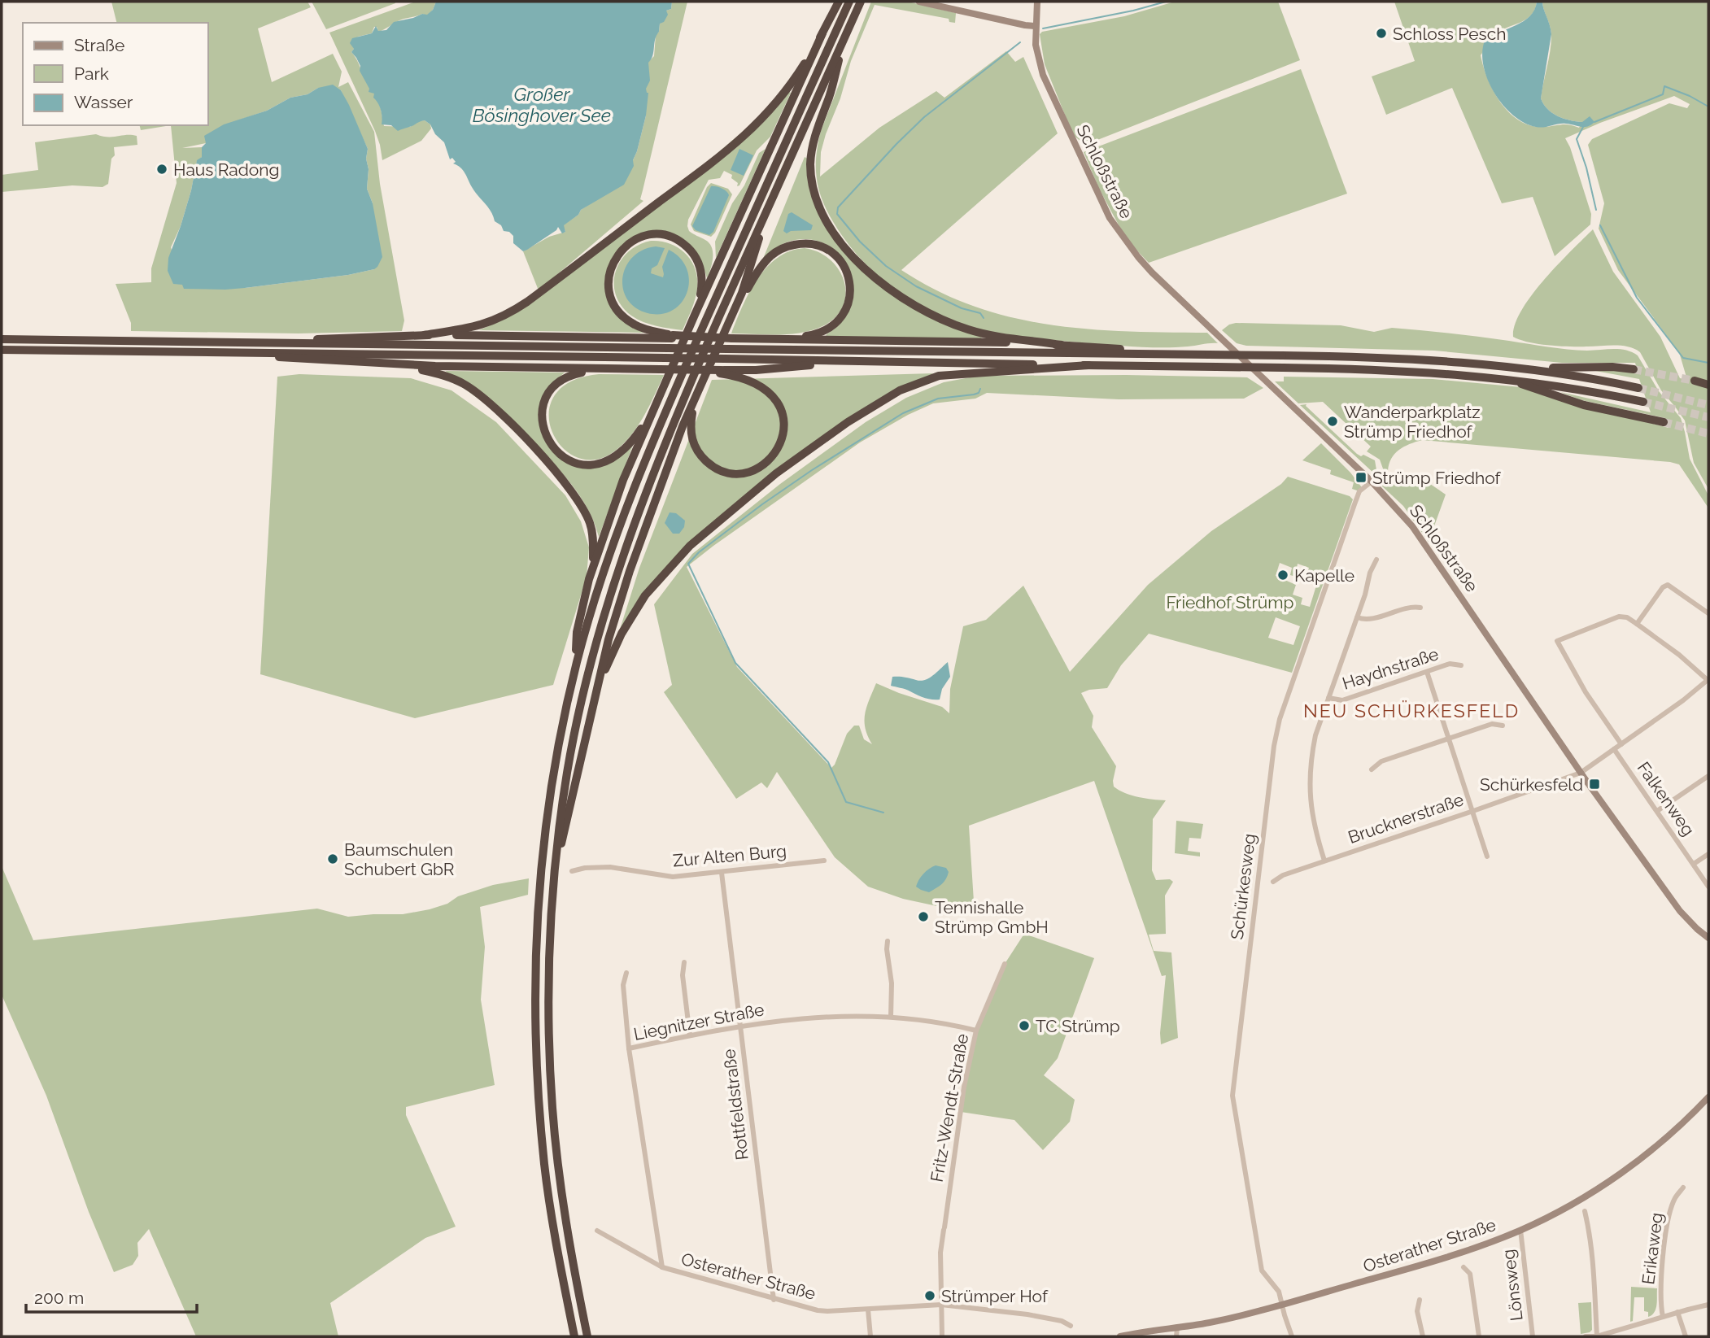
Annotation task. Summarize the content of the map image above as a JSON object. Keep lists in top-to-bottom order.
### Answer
{
  "streets": {
    "main road": ["Schloßstraße", "Osterather Straße"],
    "street": [
      "Haydnstraße",
      "Falkenweg",
      "Brucknerstraße",
      "Zur Alten Burg",
      "Schürkesweg",
      "Liegnitzer Straße",
      "Rottfeldstraße",
      "Fritz-Wendt-Straße",
      "Erikaweg",
      "Lönsweg"
    ]
  },
  "crossings": [
    ["Schloßstraße", "Brucknerstraße"],
    ["Schloßstraße", "Schürkesweg"],
    ["Falkenweg", "Brucknerstraße"],
    ["Zur Alten Burg", "Rottfeldstraße"],
    ["Schürkesweg", "Osterather Straße"],
    ["Liegnitzer Straße", "Rottfeldstraße"],
    ["Liegnitzer Straße", "Fritz-Wendt-Straße"],
    ["Liegnitzer Straße", "Osterather Straße"],
    ["Rottfeldstraße", "Osterather Straße"],
    ["Fritz-Wendt-Straße", "Osterather Straße"],
    ["Osterather Straße", "Lönsweg"]
  ],
  "districts": ["NEU SCHÜRKESFELD"],
  "water": ["Großer Bösinghover See"],
  "parks": ["Friedhof Strümp"],
  "places": {
    "other": [
      "Schloss Pesch",
      "Haus Radong",
      "Wanderparkplatz Strümp Friedhof",
      "Kapelle",
      "Baumschulen Schubert GbR",
      "Tennishalle Strümp GmbH",
      "TC Strümp",
      "Strümper Hof"
    ],
    "transit": ["Strümp Friedhof", "Schürkesfeld"]
  },
  "legend": ["Straße", "Park", "Wasser"],
  "scale_bar": "200 m"
}
